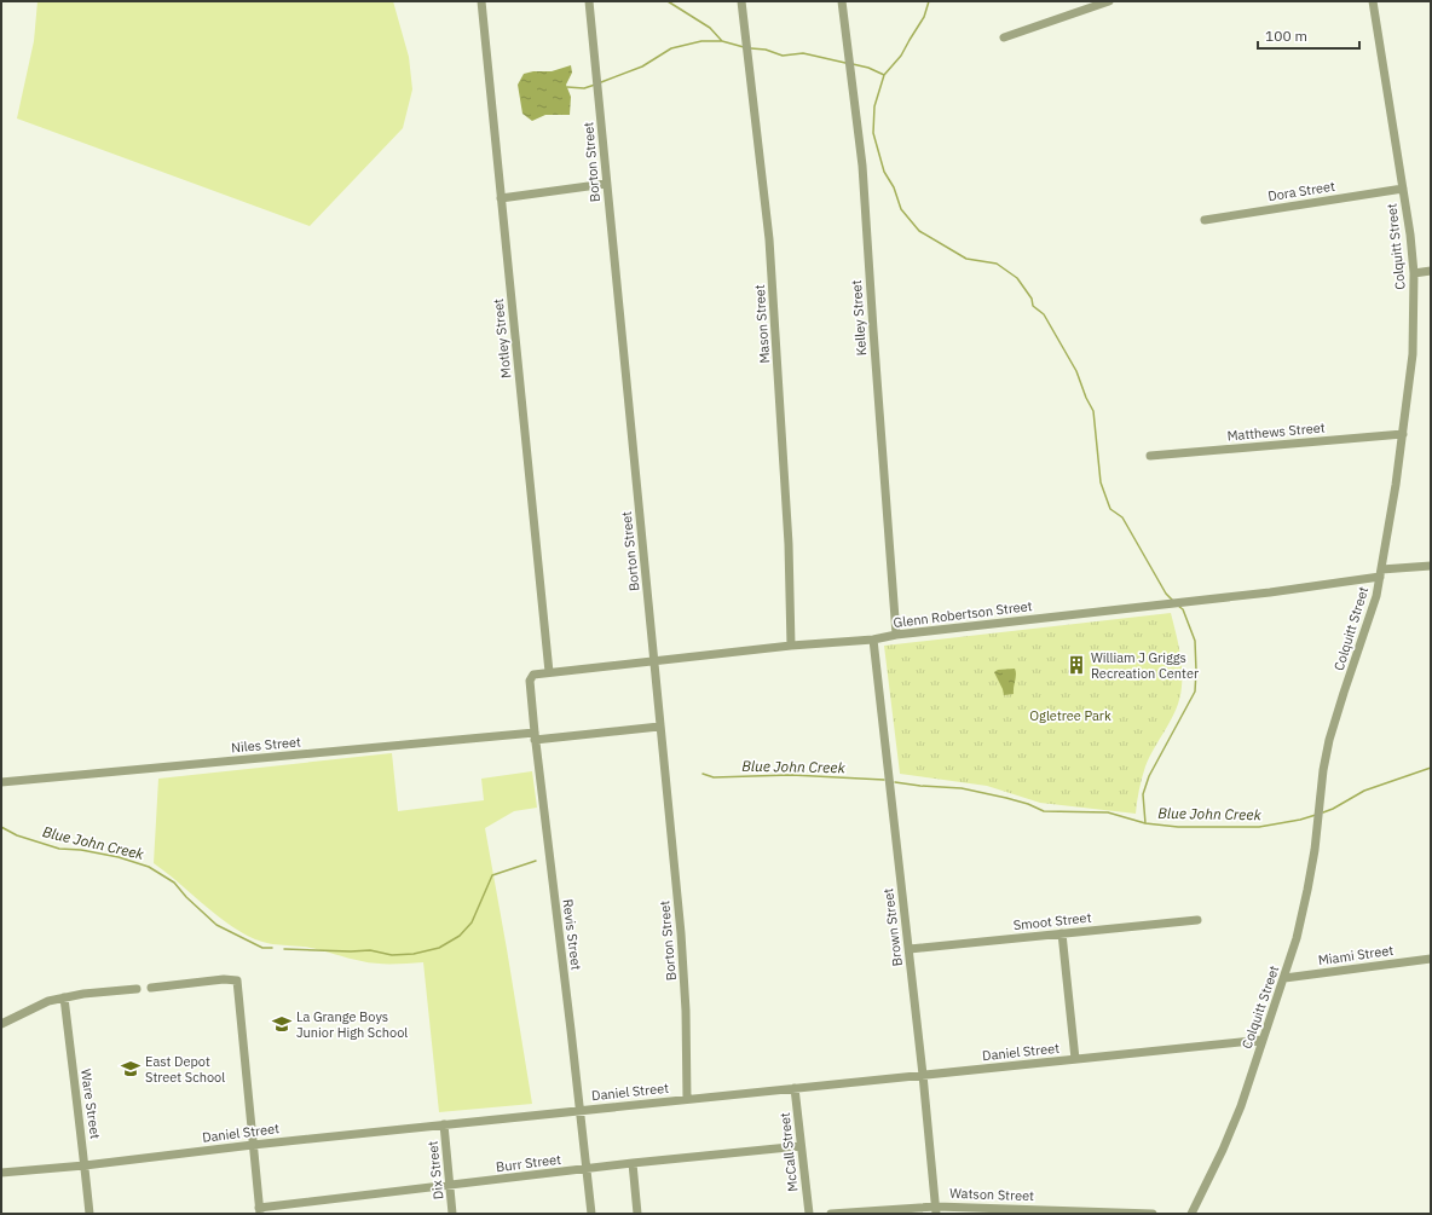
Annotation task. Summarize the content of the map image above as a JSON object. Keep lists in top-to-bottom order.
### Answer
{
  "streets": {
    "street": [
      "Borton Street",
      "Dora Street",
      "Colquitt Street",
      "Kelley Street",
      "Mason Street",
      "Motley Street",
      "Matthews Street",
      "Glenn Robertson Street",
      "Niles Street",
      "Smoot Street",
      "Brown Street",
      "Revis Street",
      "Miami Street",
      "Daniel Street",
      "Ware Street",
      "McCall Street",
      "Burr Street",
      "Dix Street",
      "Watson Street"
    ]
  },
  "crossings": [
    ["Borton Street", "Glenn Robertson Street"],
    ["Borton Street", "Niles Street"],
    ["Borton Street", "Daniel Street"],
    ["Dora Street", "Colquitt Street"],
    ["Colquitt Street", "Matthews Street"],
    ["Colquitt Street", "Glenn Robertson Street"],
    ["Colquitt Street", "Miami Street"],
    ["Colquitt Street", "Daniel Street"],
    ["Kelley Street", "Glenn Robertson Street"],
    ["Mason Street", "Glenn Robertson Street"],
    ["Motley Street", "Glenn Robertson Street"],
    ["Motley Street", "Revis Street"],
    ["Glenn Robertson Street", "Brown Street"],
    ["Glenn Robertson Street", "Revis Street"],
    ["Niles Street", "Revis Street"],
    ["Smoot Street", "Brown Street"],
    ["Brown Street", "Daniel Street"],
    ["Brown Street", "Watson Street"],
    ["Revis Street", "Daniel Street"],
    ["Revis Street", "Burr Street"],
    ["Daniel Street", "Ware Street"],
    ["Daniel Street", "McCall Street"],
    ["Daniel Street", "Dix Street"],
    ["McCall Street", "Burr Street"],
    ["Burr Street", "Dix Street"]
  ],
  "water": ["Blue John Creek"],
  "parks": ["Ogletree Park"],
  "places": {
    "building": ["William J Griggs Recreation Center"],
    "school or university": ["La Grange Boys Junior High School", "East Depot Street School"]
  },
  "scale_bar": "100 m"
}
